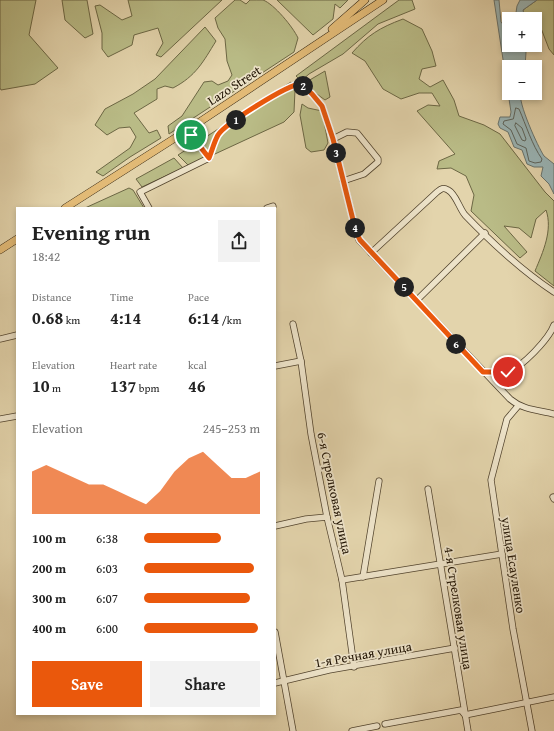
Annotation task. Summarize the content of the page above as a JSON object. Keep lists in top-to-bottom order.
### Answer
{
  "streets": {
    "main road": ["Lazo Street"],
    "street": [
      "6-я Стрелковая улица",
      "улица Есауленко",
      "4-я Стрелковая улица",
      "1-я Речная улица"
    ]
  },
  "crossings": [
    ["6-я Стрелковая улица", "1-я Речная улица"],
    ["4-я Стрелковая улица", "1-я Речная улица"]
  ],
  "page": {
    "map_buttons": ["+", "−"],
    "pins": [
      "2",
      "1",
      "3",
      "4",
      "5",
      "6"
    ],
    "heading": ["Evening run", "18:42"],
    "stats": [
      ["Distance", "0.68 km"],
      ["Time", "4:14"],
      ["Pace", "6:14 /km"],
      ["Elevation", "10 m"],
      ["Heart rate", "137 bpm"],
      ["kcal", "46"]
    ],
    "chart": ["Elevation", "245–253 m"],
    "list": [
      {
        "name": "100 m",
        "note": "6:38"
      },
      {
        "name": "200 m",
        "note": "6:03"
      },
      {
        "name": "300 m",
        "note": "6:07"
      },
      {
        "name": "400 m",
        "note": "6:00"
      }
    ],
    "buttons": ["Save", "Share"]
  }
}
